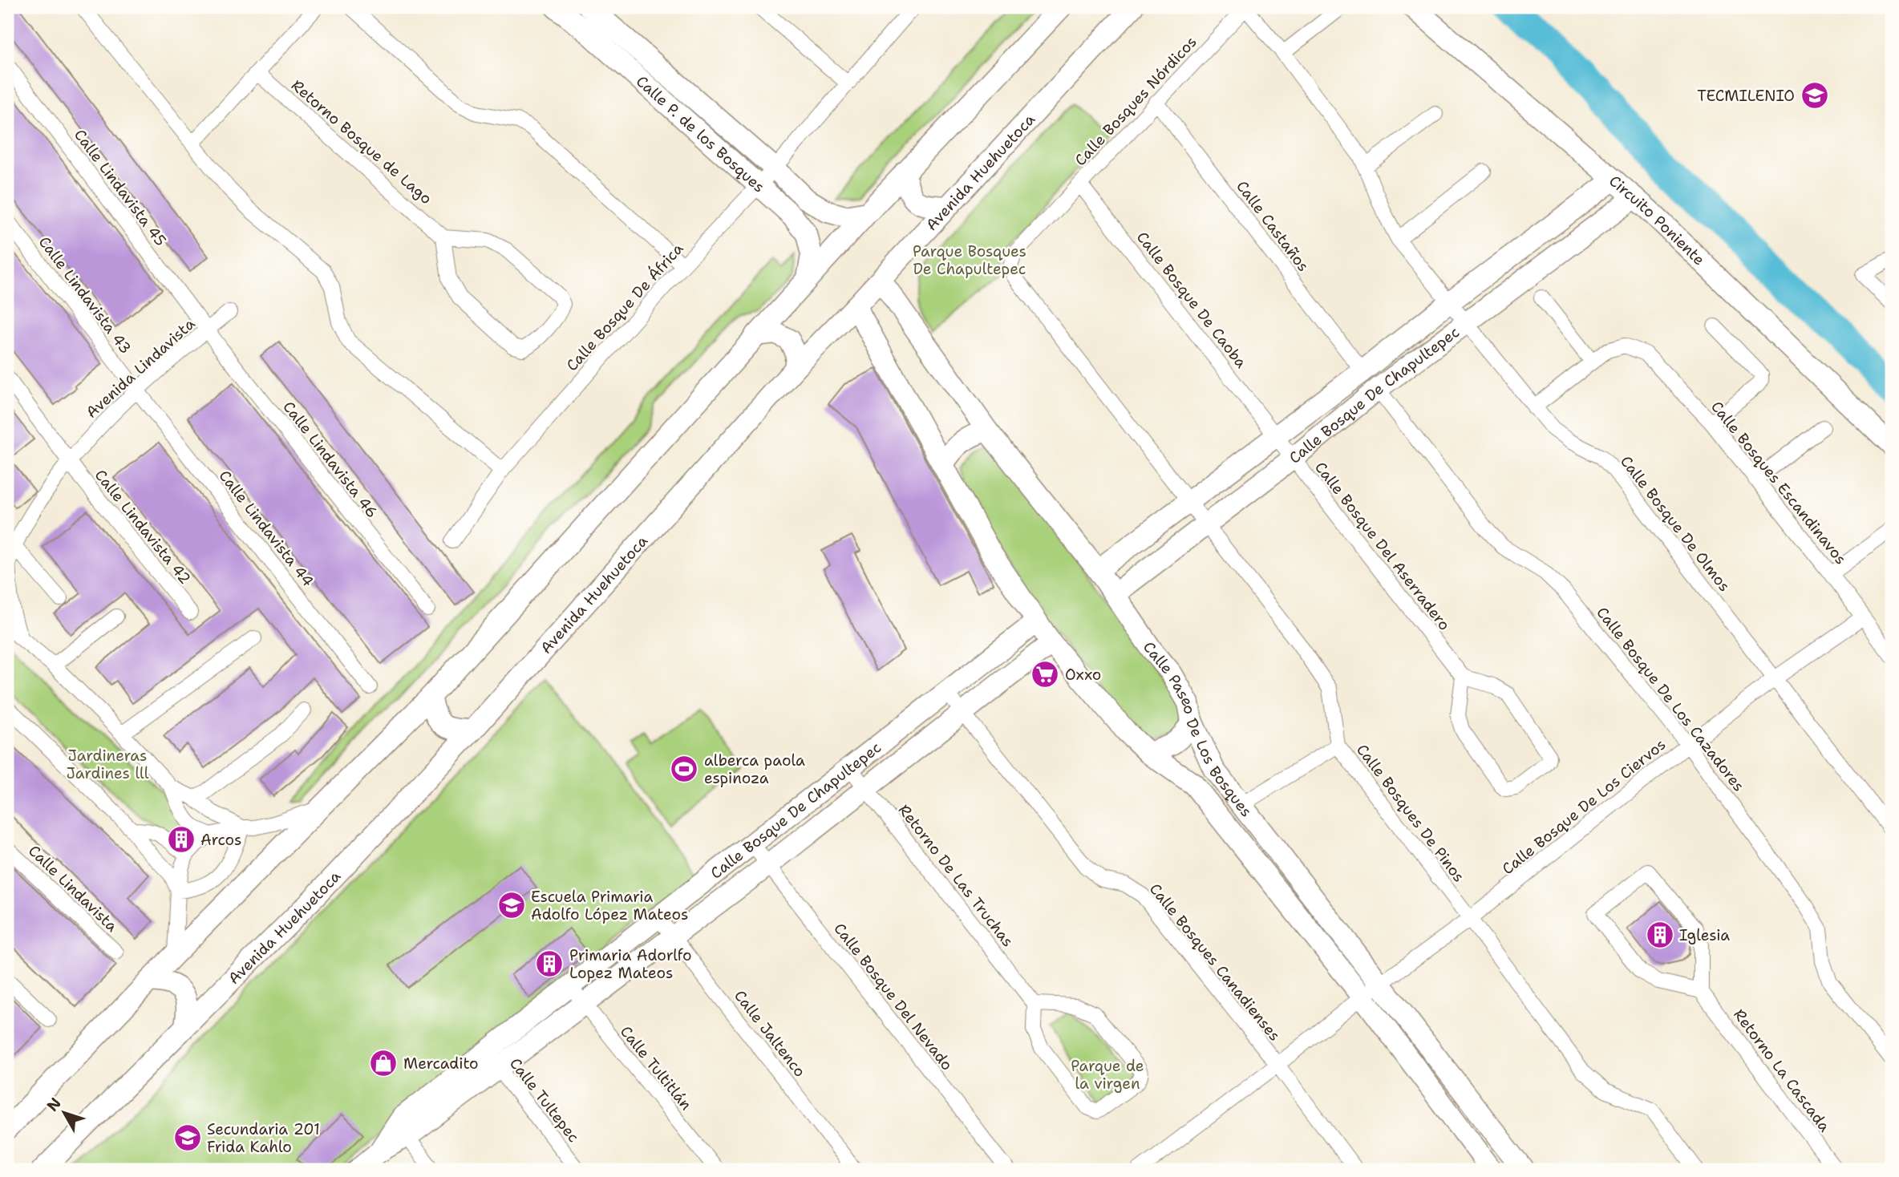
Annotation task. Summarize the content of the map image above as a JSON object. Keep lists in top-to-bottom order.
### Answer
{
  "streets": {
    "main road": [
      "Calle P. de los Bosques",
      "Avenida Huehuetoca",
      "Circuito Poniente",
      "Calle Bosque De Chapultepec",
      "Calle Paseo De Los Bosques"
    ],
    "street": [
      "Calle Bosques Nórdicos",
      "Retorno Bosque de Lago",
      "Calle Lindavista 45",
      "Calle Castaños",
      "Calle Lindavista 43",
      "Calle Bosque De Caoba",
      "Calle Bosque De África",
      "Avenida Lindavista",
      "Calle Lindavista 46",
      "Calle Bosques Escandinavos",
      "Calle Bosque De Olmos",
      "Calle Lindavista 42",
      "Calle Lindavista 44",
      "Calle Bosque Del Aserradero",
      "Calle Bosque De Los Cazadores",
      "Calle Bosque De Los Ciervos",
      "Calle Bosques De Pinos",
      "Retorno De Las Truchas",
      "Calle Lindavista",
      "Calle Bosques Canadienses",
      "Calle Bosque Del Nevado",
      "Calle Jaltenco",
      "Calle Tultitlán",
      "Retorno La Cascada",
      "Calle Tultepec"
    ]
  },
  "crossings": [
    ["Calle Bosques Nórdicos", "Calle Castaños"],
    ["Calle Bosques Nórdicos", "Calle Bosque De Caoba"],
    ["Calle Bosques Nórdicos", "Calle Bosque De Chapultepec"],
    ["Calle Bosques Nórdicos", "Calle Bosque De Olmos"],
    ["Calle Bosques Nórdicos", "Calle Bosques De Pinos"],
    ["Calle P. de los Bosques", "Calle Bosque De África"],
    ["Avenida Huehuetoca", "Calle Paseo De Los Bosques"],
    ["Calle Lindavista 45", "Avenida Lindavista"],
    ["Calle Lindavista 45", "Calle Lindavista 46"],
    ["Circuito Poniente", "Calle Bosque De Chapultepec"],
    ["Calle Castaños", "Calle Bosque De Chapultepec"],
    ["Calle Lindavista 43", "Avenida Lindavista"],
    ["Calle Lindavista 43", "Calle Lindavista 44"],
    ["Calle Bosque De Caoba", "Calle Bosque De Chapultepec"],
    ["Calle Bosque De Caoba", "Calle Bosque Del Aserradero"],
    ["Avenida Lindavista", "Calle Lindavista 46"],
    ["Avenida Lindavista", "Calle Lindavista 42"],
    ["Avenida Lindavista", "Calle Lindavista 44"],
    ["Calle Bosque De Chapultepec", "Calle Bosque De Olmos"],
    ["Calle Bosque De Chapultepec", "Calle Bosque Del Aserradero"],
    ["Calle Bosque De Chapultepec", "Calle Bosque De Los Cazadores"],
    ["Calle Bosque De Chapultepec", "Calle Paseo De Los Bosques"],
    ["Calle Bosque De Chapultepec", "Calle Bosques De Pinos"],
    ["Calle Bosque De Chapultepec", "Retorno De Las Truchas"],
    ["Calle Bosque De Chapultepec", "Calle Bosques Canadienses"],
    ["Calle Bosque De Chapultepec", "Calle Bosque Del Nevado"],
    ["Calle Bosque De Chapultepec", "Calle Jaltenco"],
    ["Calle Bosque De Chapultepec", "Calle Tultitlán"],
    ["Calle Bosque De Chapultepec", "Calle Tultepec"],
    ["Calle Bosques Escandinavos", "Calle Bosque De Los Ciervos"],
    ["Calle Bosque De Olmos", "Calle Bosque De Los Ciervos"],
    ["Calle Bosque De Los Cazadores", "Calle Bosque De Los Ciervos"],
    ["Calle Paseo De Los Bosques", "Calle Bosque De Los Ciervos"],
    ["Calle Bosque De Los Ciervos", "Calle Bosques De Pinos"],
    ["Calle Bosque De Los Ciervos", "Calle Bosques Canadienses"]
  ],
  "parks": ["Parque Bosques De Chapultepec", "Jardineras Jardines lll", "Parque de la virgen"],
  "places": {
    "school or university": ["TECMILENIO", "Escuela Primaria Adolfo López Mateos", "Secundaria 201 Frida Kahlo"],
    "supermarket": ["Oxxo"],
    "sports": ["alberca paola espinoza"],
    "building": ["Arcos", "Iglesia", "Primaria Adorlfo Lopez Mateos"],
    "shop": ["Mercadito"]
  },
  "north": "top left"
}
